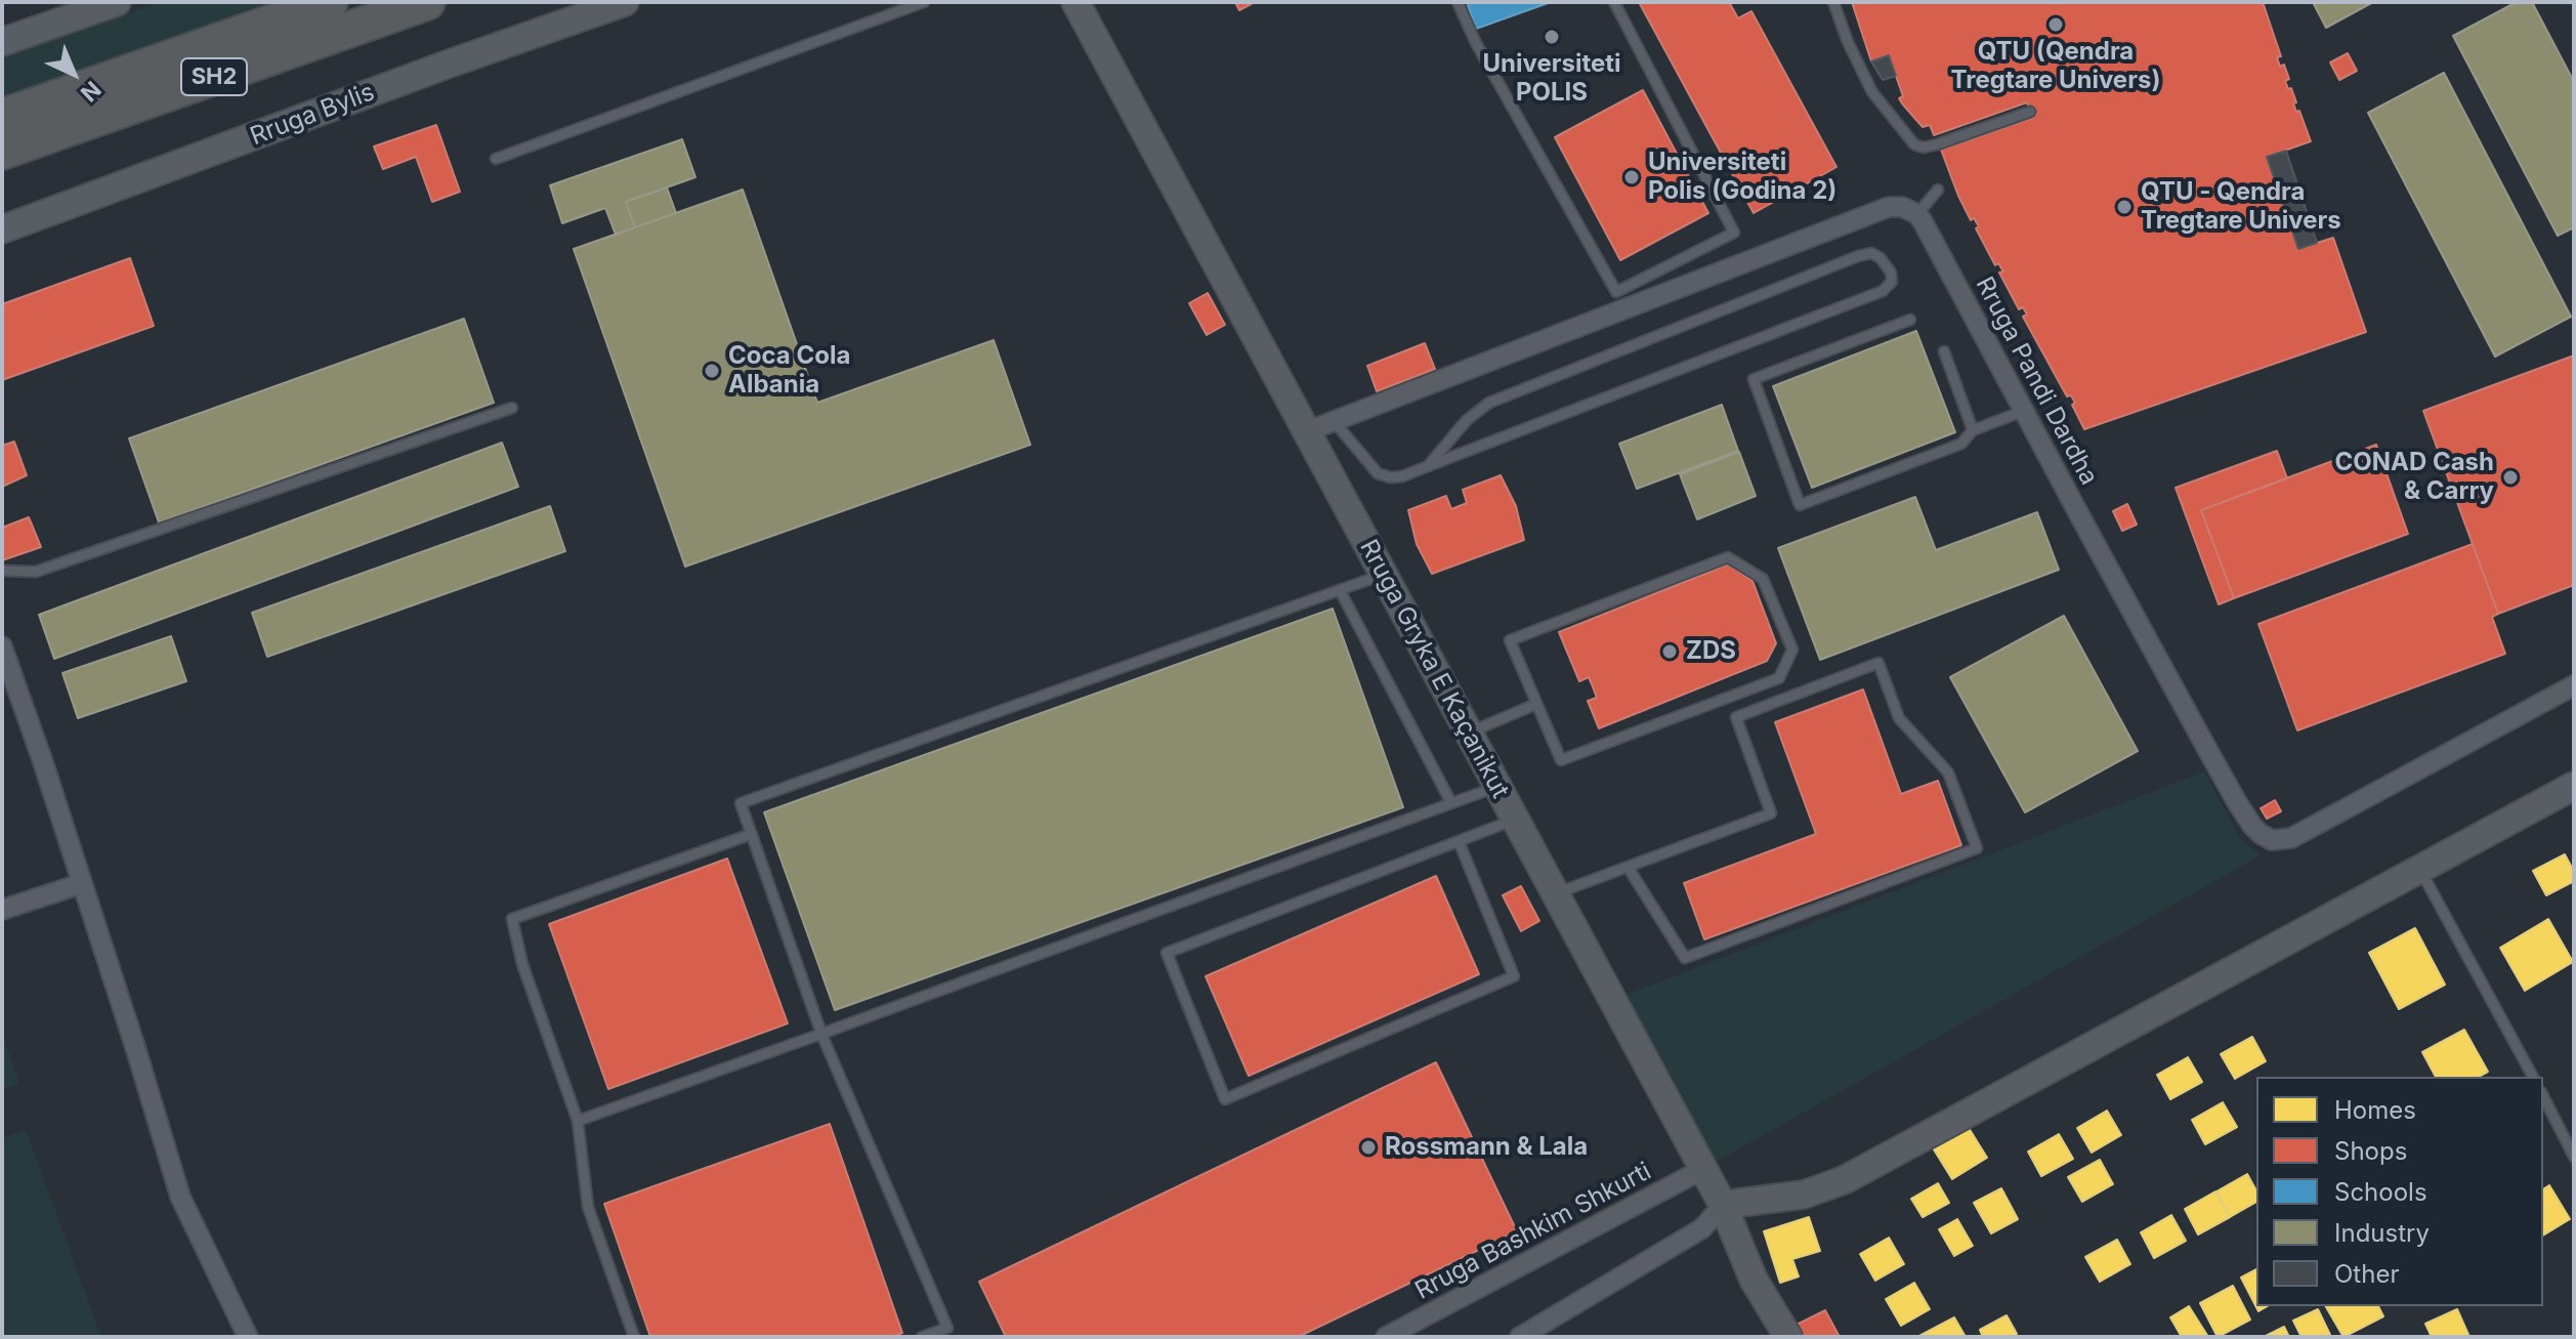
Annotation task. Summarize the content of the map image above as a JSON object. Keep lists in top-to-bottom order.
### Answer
{
  "streets": {
    "highway": ["SH2"],
    "street": [
      "Rruga Bylis",
      "Rruga Pandi Dardha",
      "Rruga Gryka E Kaçanikut",
      "Rruga Bashkim Shkurti"
    ]
  },
  "crossings": [
    ["Rruga Gryka E Kaçanikut", "Rruga Bashkim Shkurti"]
  ],
  "places": [
    "QTU (Qendra Tregtare Univers)",
    "Universiteti POLIS",
    "Universiteti Polis (Godina 2)",
    "QTU - Qendra Tregtare Univers",
    "Coca Cola Albania",
    "CONAD Cash & Carry",
    "ZDS",
    "Rossmann & Lala"
  ],
  "legend": [
    "Homes",
    "Shops",
    "Schools",
    "Industry",
    "Other"
  ],
  "north": "bottom right"
}
